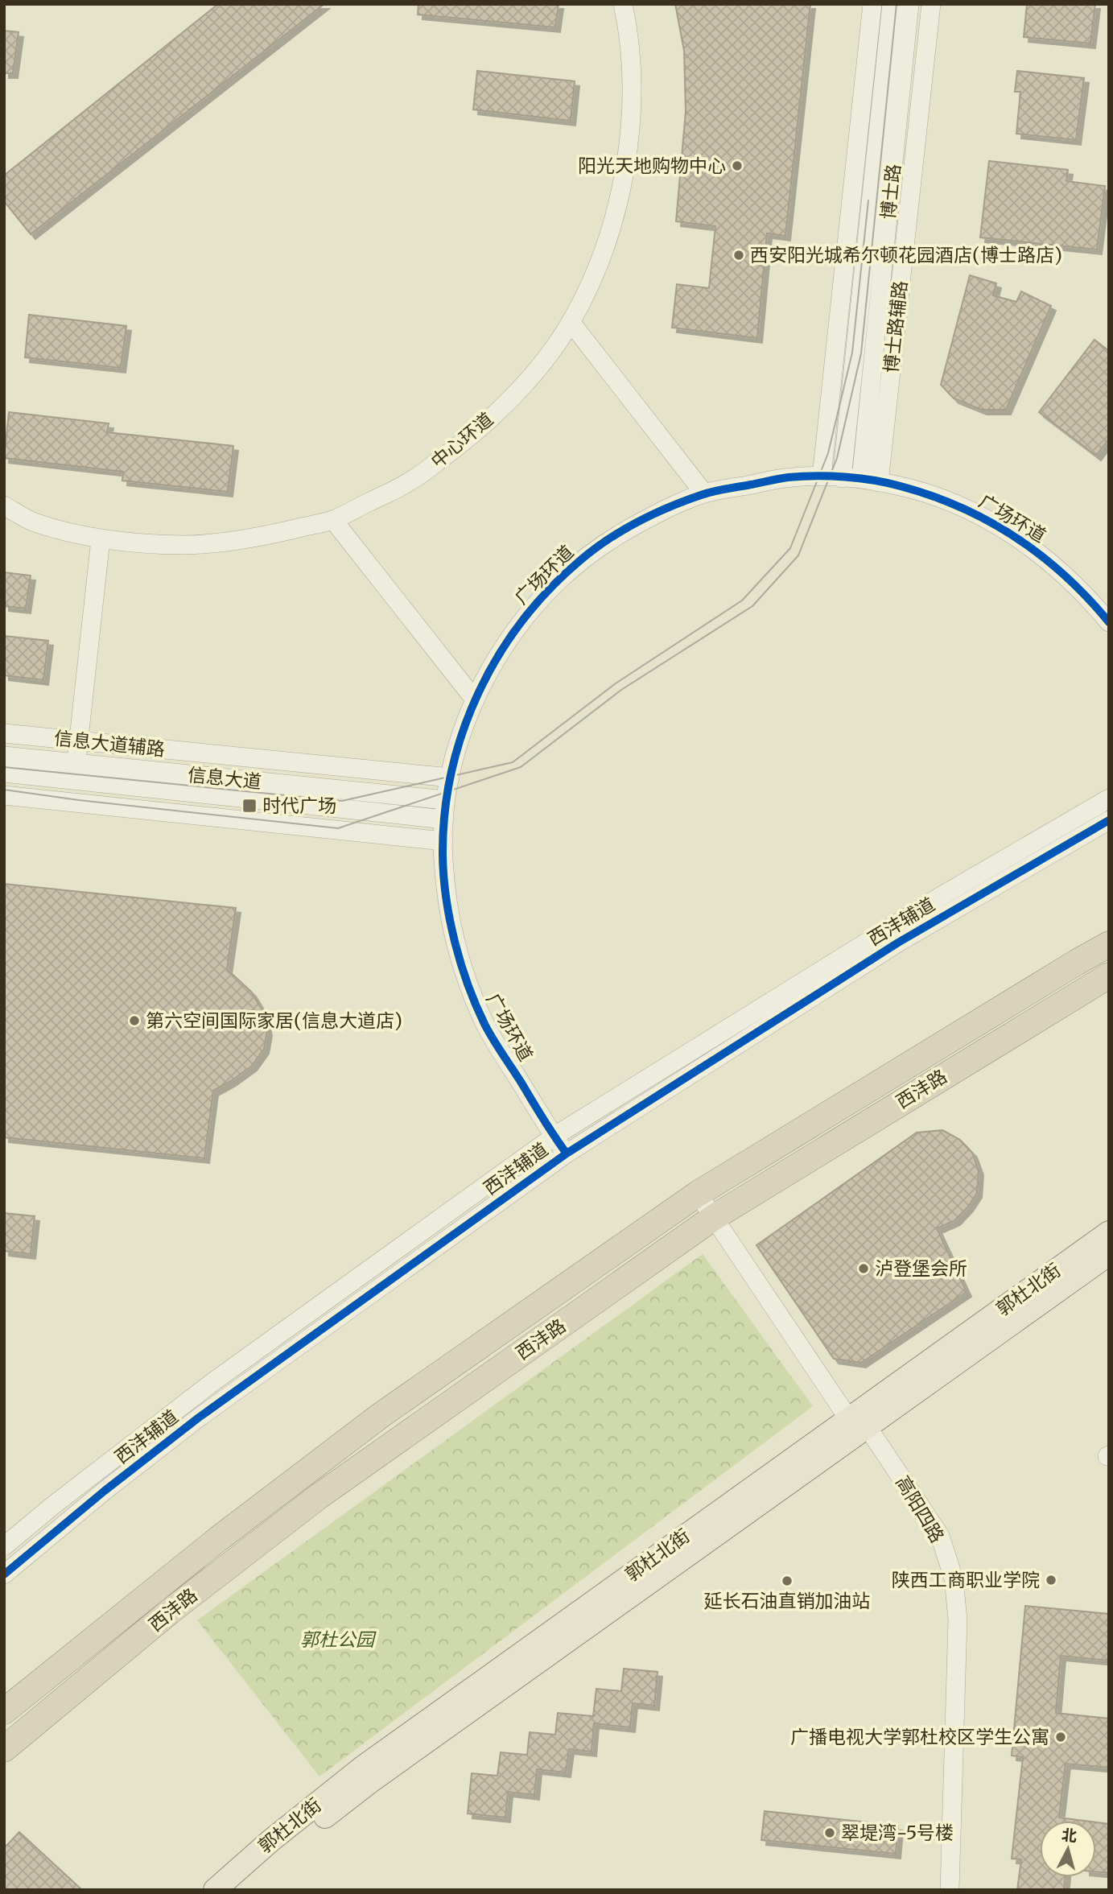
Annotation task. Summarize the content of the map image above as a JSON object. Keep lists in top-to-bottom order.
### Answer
{
  "streets": {
    "highway": ["西沣路"],
    "main road": ["郭杜北街"],
    "street": [
      "博士路",
      "博士路辅路",
      "中心环道",
      "广场环道",
      "信息大道辅路",
      "信息大道",
      "西沣辅道",
      "高阳四路"
    ]
  },
  "crossings": [
    ["博士路", "博士路辅路"],
    ["博士路", "广场环道"],
    ["博士路辅路", "广场环道"],
    ["广场环道", "信息大道辅路"],
    ["广场环道", "信息大道"],
    ["广场环道", "西沣辅道"],
    ["西沣路", "高阳四路"],
    ["郭杜北街", "高阳四路"]
  ],
  "parks": ["郭杜公园"],
  "places": {
    "other": [
      "阳光天地购物中心",
      "西安阳光城希尔顿花园酒店(博士路店)",
      "第六空间国际家居(信息大道店)",
      "泸登堡会所",
      "陕西工商职业学院",
      "延长石油直销加油站",
      "广播电视大学郭杜校区学生公寓",
      "翠堤湾-5号楼"
    ],
    "transit": ["时代广场"]
  },
  "north": "top"
}
